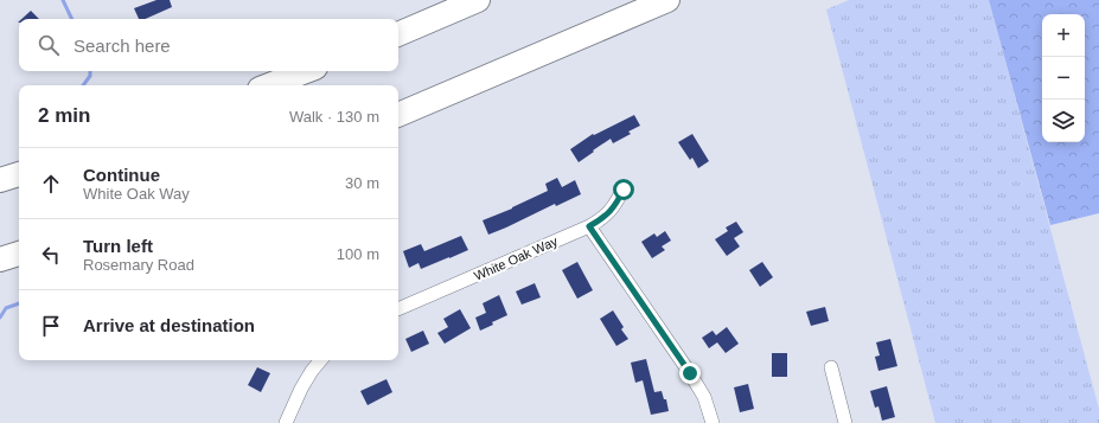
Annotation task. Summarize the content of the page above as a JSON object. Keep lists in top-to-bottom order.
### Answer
{
  "streets": {
    "street": ["White Oak Way"]
  },
  "page": {
    "map_buttons": ["+", "−"],
    "search": "Search here",
    "heading": ["2 min", "Walk · 130 m"],
    "list": [
      ["Continue", "White Oak Way", "30 m"],
      ["Turn left", "Rosemary Road", "100 m"],
      "Arrive at destination"
    ]
  }
}
